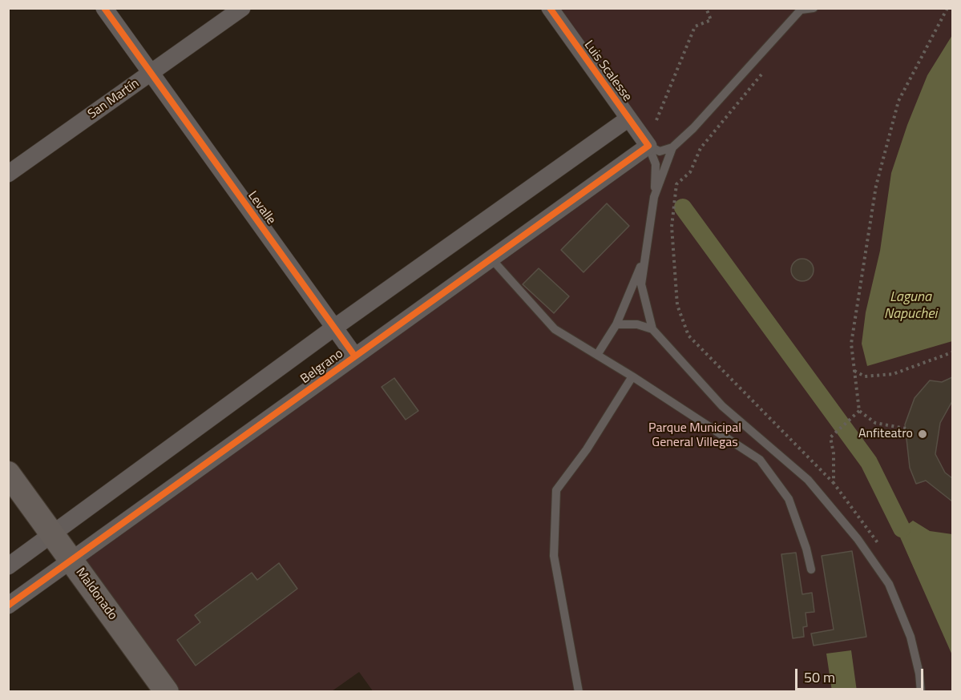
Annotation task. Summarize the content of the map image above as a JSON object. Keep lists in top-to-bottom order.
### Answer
{
  "streets": {
    "street": [
      "Luis Scalesse",
      "San Martín",
      "Levalle",
      "Belgrano",
      "Maldonado"
    ]
  },
  "crossings": [
    ["Luis Scalesse", "Belgrano"],
    ["San Martín", "Levalle"],
    ["Levalle", "Belgrano"],
    ["Belgrano", "Maldonado"]
  ],
  "water": ["Laguna Napuchei"],
  "parks": ["Parque Municipal General Villegas"],
  "places": ["Anfiteatro"],
  "scale_bar": "50 m"
}
